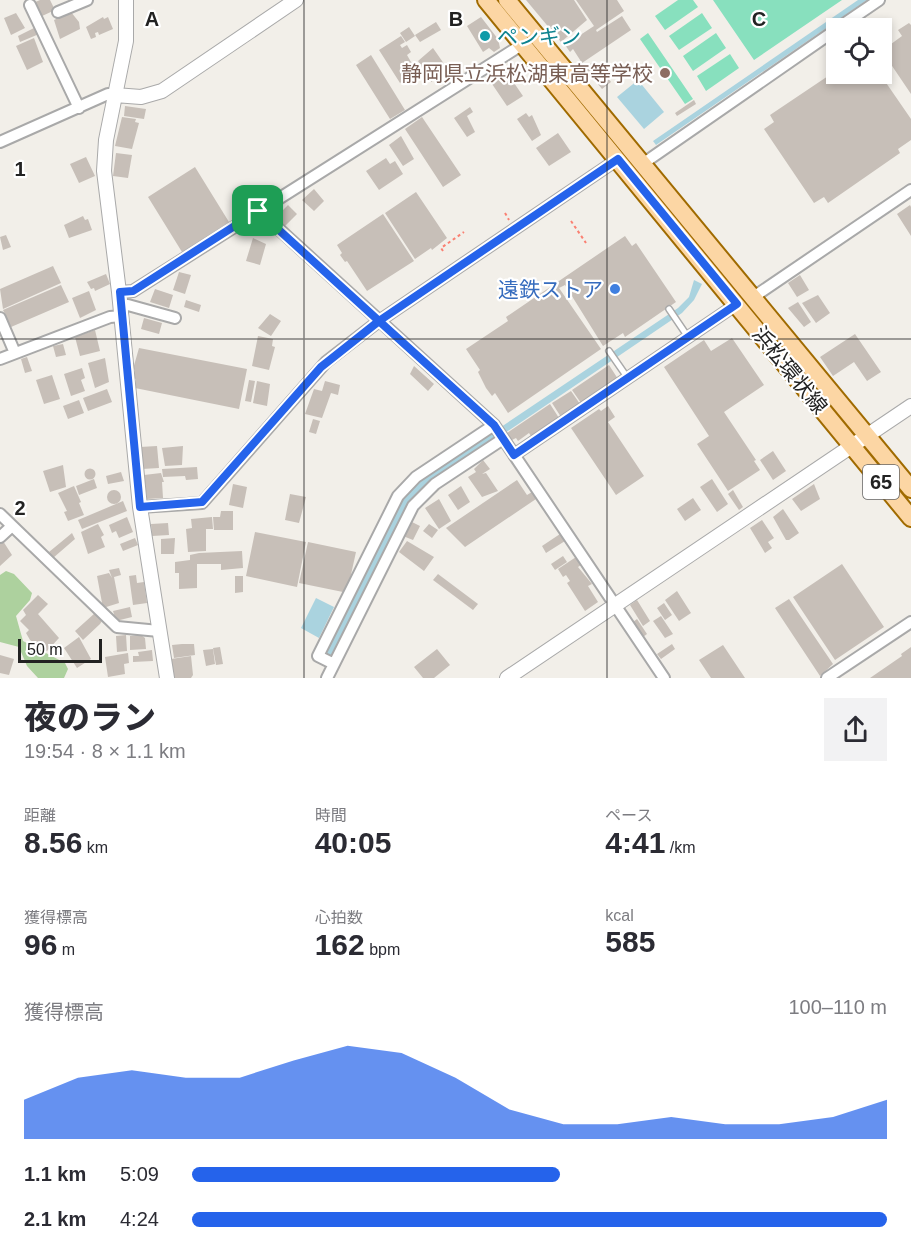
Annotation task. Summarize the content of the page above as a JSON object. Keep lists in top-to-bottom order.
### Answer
{
  "streets": {
    "main road": ["浜松環状線", "65"]
  },
  "places": ["ペンギン", "静岡県立浜松湖東高等学校", "遠鉄ストア"],
  "scale_bar": "50 m",
  "page": {
    "scale": "50 m",
    "heading": ["夜のラン", "19:54 · 8 × 1.1 km"],
    "stats": [
      ["距離", "8.56 km"],
      ["時間", "40:05"],
      ["ペース", "4:41 /km"],
      ["獲得標高", "96 m"],
      ["心拍数", "162 bpm"],
      ["kcal", "585"]
    ],
    "chart": ["獲得標高", "100–110 m"],
    "list": [
      {
        "name": "1.1 km",
        "note": "5:09"
      },
      {
        "name": "2.1 km",
        "note": "4:24"
      }
    ]
  },
  "grid": {
    "columns": ["A", "B", "C"],
    "rows": ["1", "2"]
  }
}
